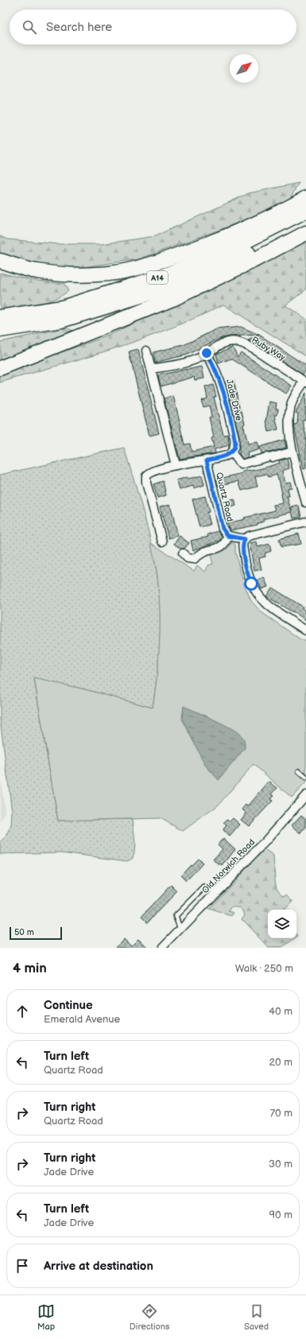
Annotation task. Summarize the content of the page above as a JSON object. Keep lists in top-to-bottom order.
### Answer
{
  "streets": {
    "highway": ["A14"],
    "street": [
      "Ruby Way",
      "Jade Drive",
      "Quartz Road",
      "Old Norwich Road"
    ]
  },
  "crossings": [
    ["Ruby Way", "Jade Drive"]
  ],
  "scale_bar": "50 m",
  "north": "top right",
  "page": {
    "search": "Search here",
    "scale": "50 m",
    "heading": ["4 min", "Walk · 250 m"],
    "list": [
      ["Continue", "Emerald Avenue", "40 m"],
      ["Turn left", "Quartz Road", "20 m"],
      ["Turn right", "Quartz Road", "70 m"],
      ["Turn right", "Jade Drive", "30 m"],
      ["Turn left", "Jade Drive", "90 m"],
      "Arrive at destination"
    ],
    "nav": ["Map", "Directions", "Saved"]
  }
}
